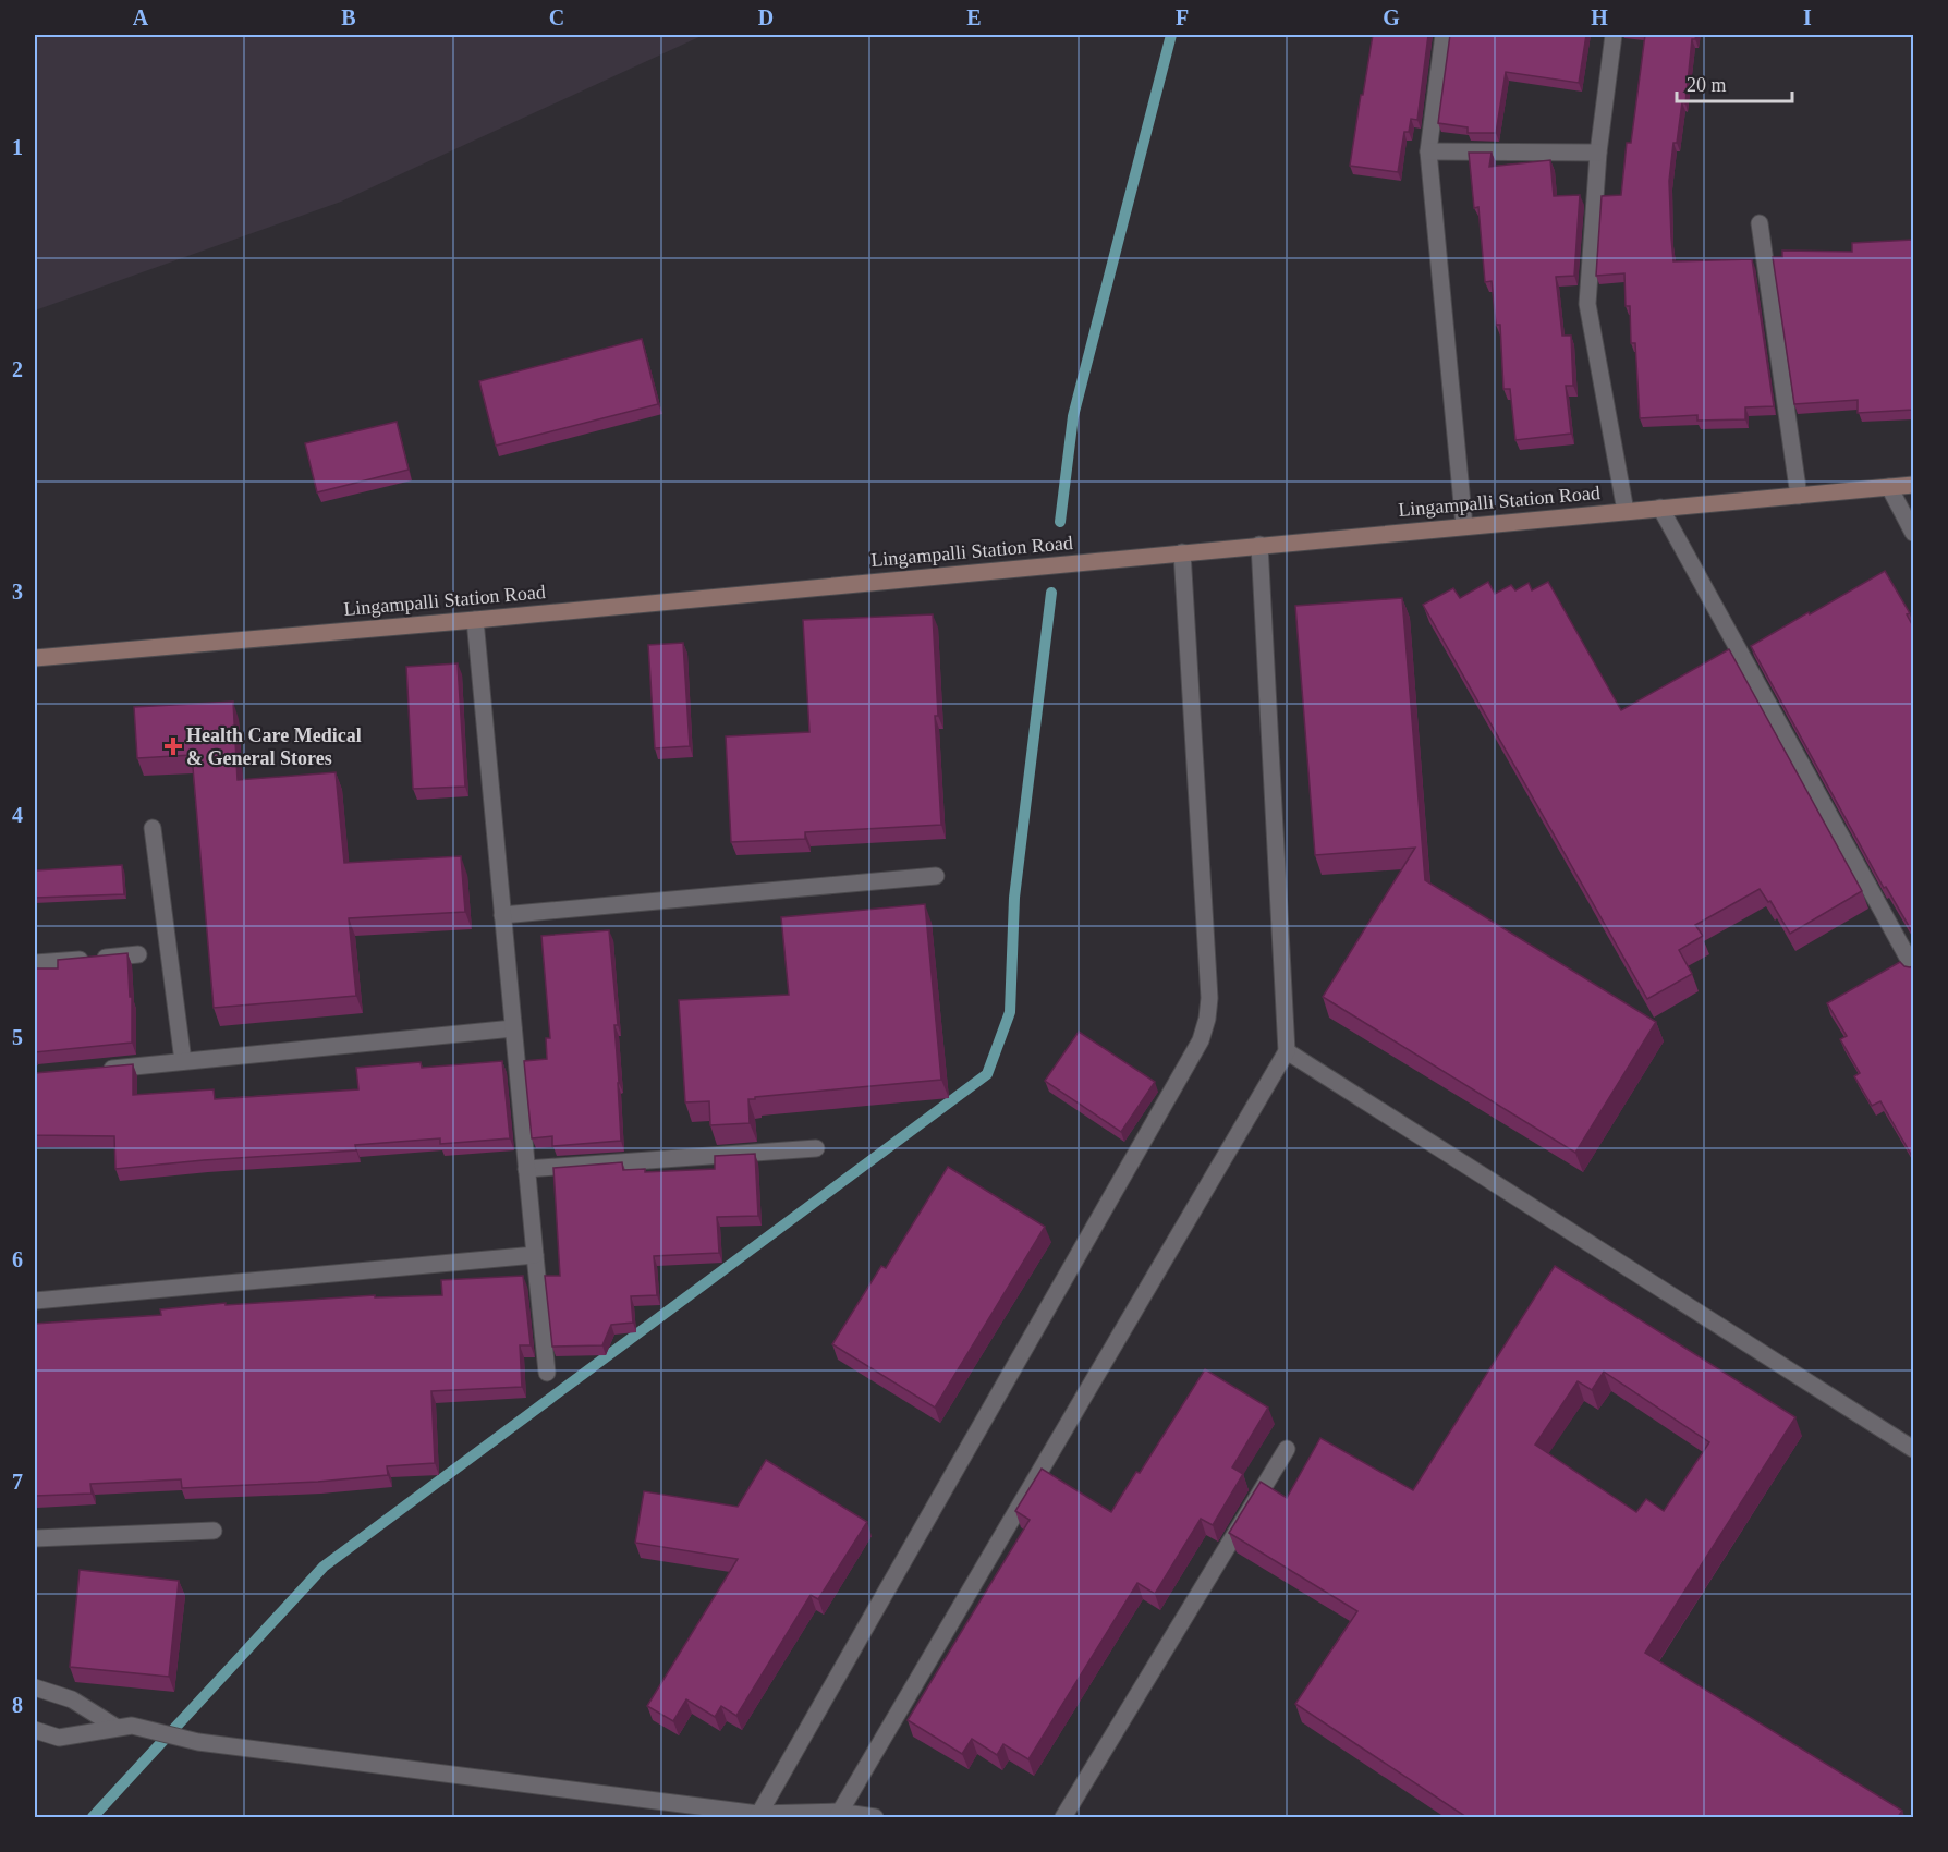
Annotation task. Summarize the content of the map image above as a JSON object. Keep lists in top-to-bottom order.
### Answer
{
  "streets": {
    "street": ["Lingampalli Station Road"]
  },
  "places": {
    "health": ["Health Care Medical & General Stores"]
  },
  "scale_bar": "20 m",
  "grid": {
    "columns": [
      "A",
      "B",
      "C",
      "D",
      "E",
      "F",
      "G",
      "H",
      "I"
    ],
    "rows": [
      "1",
      "2",
      "3",
      "4",
      "5",
      "6",
      "7",
      "8"
    ]
  }
}
